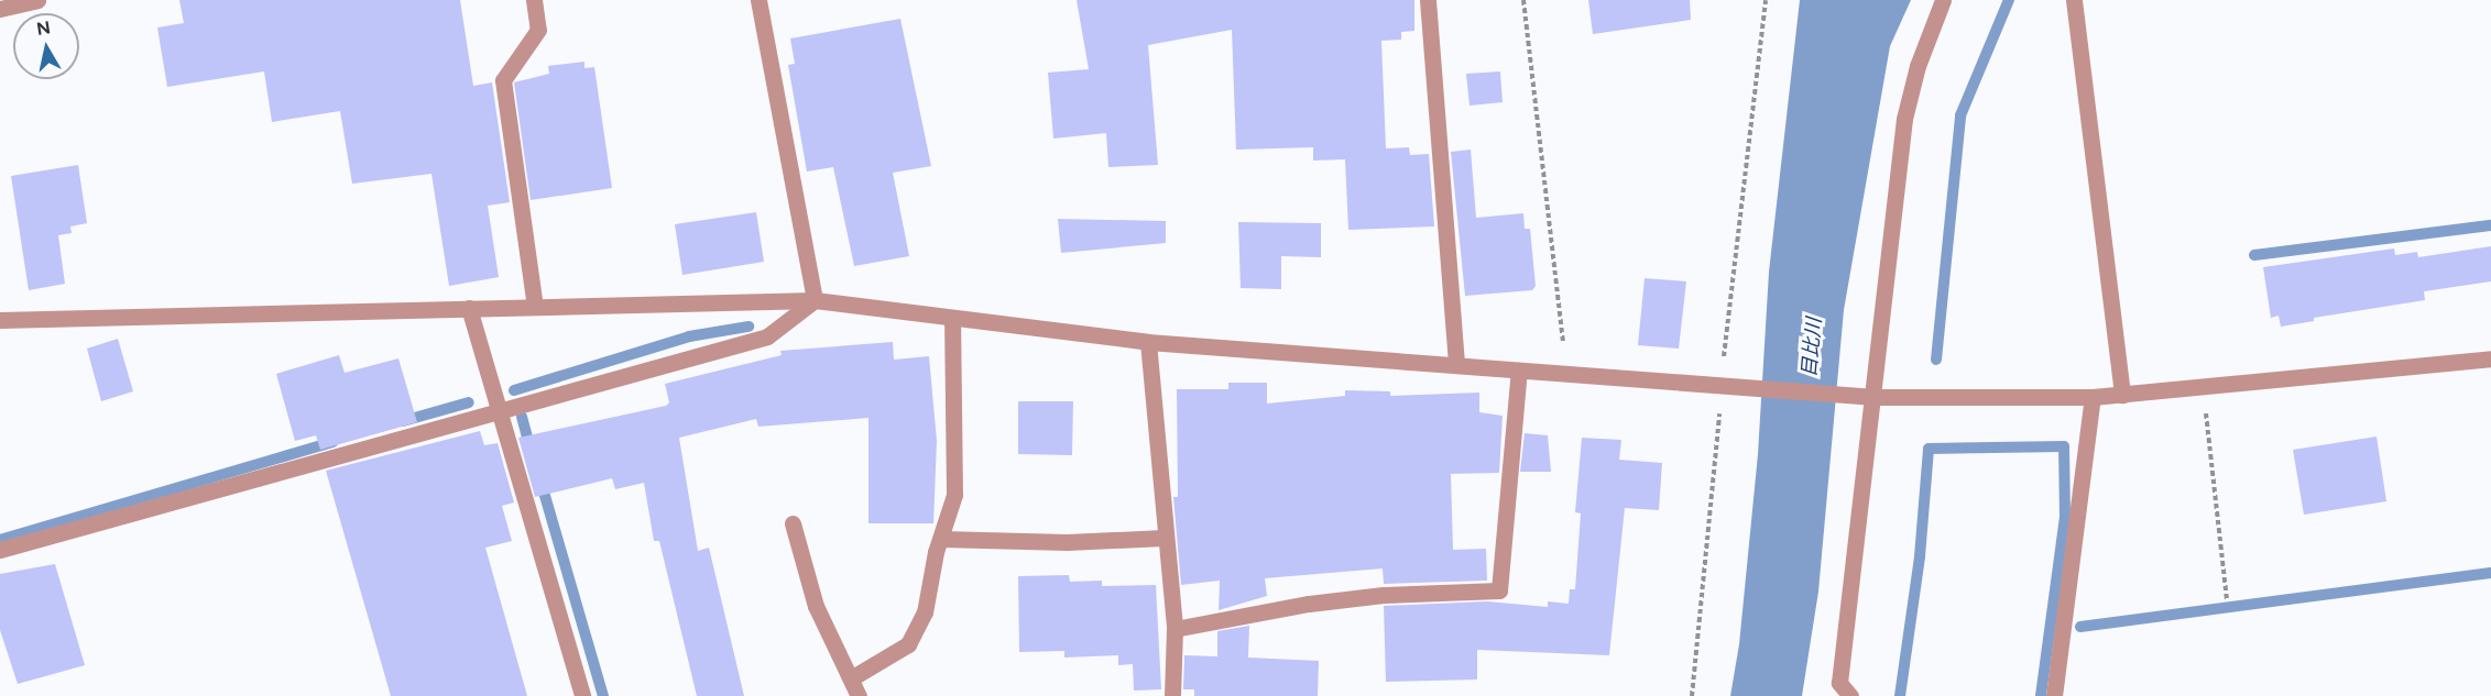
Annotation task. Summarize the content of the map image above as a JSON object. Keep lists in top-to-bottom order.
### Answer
{
  "water": ["目比川"],
  "north": "top"
}
